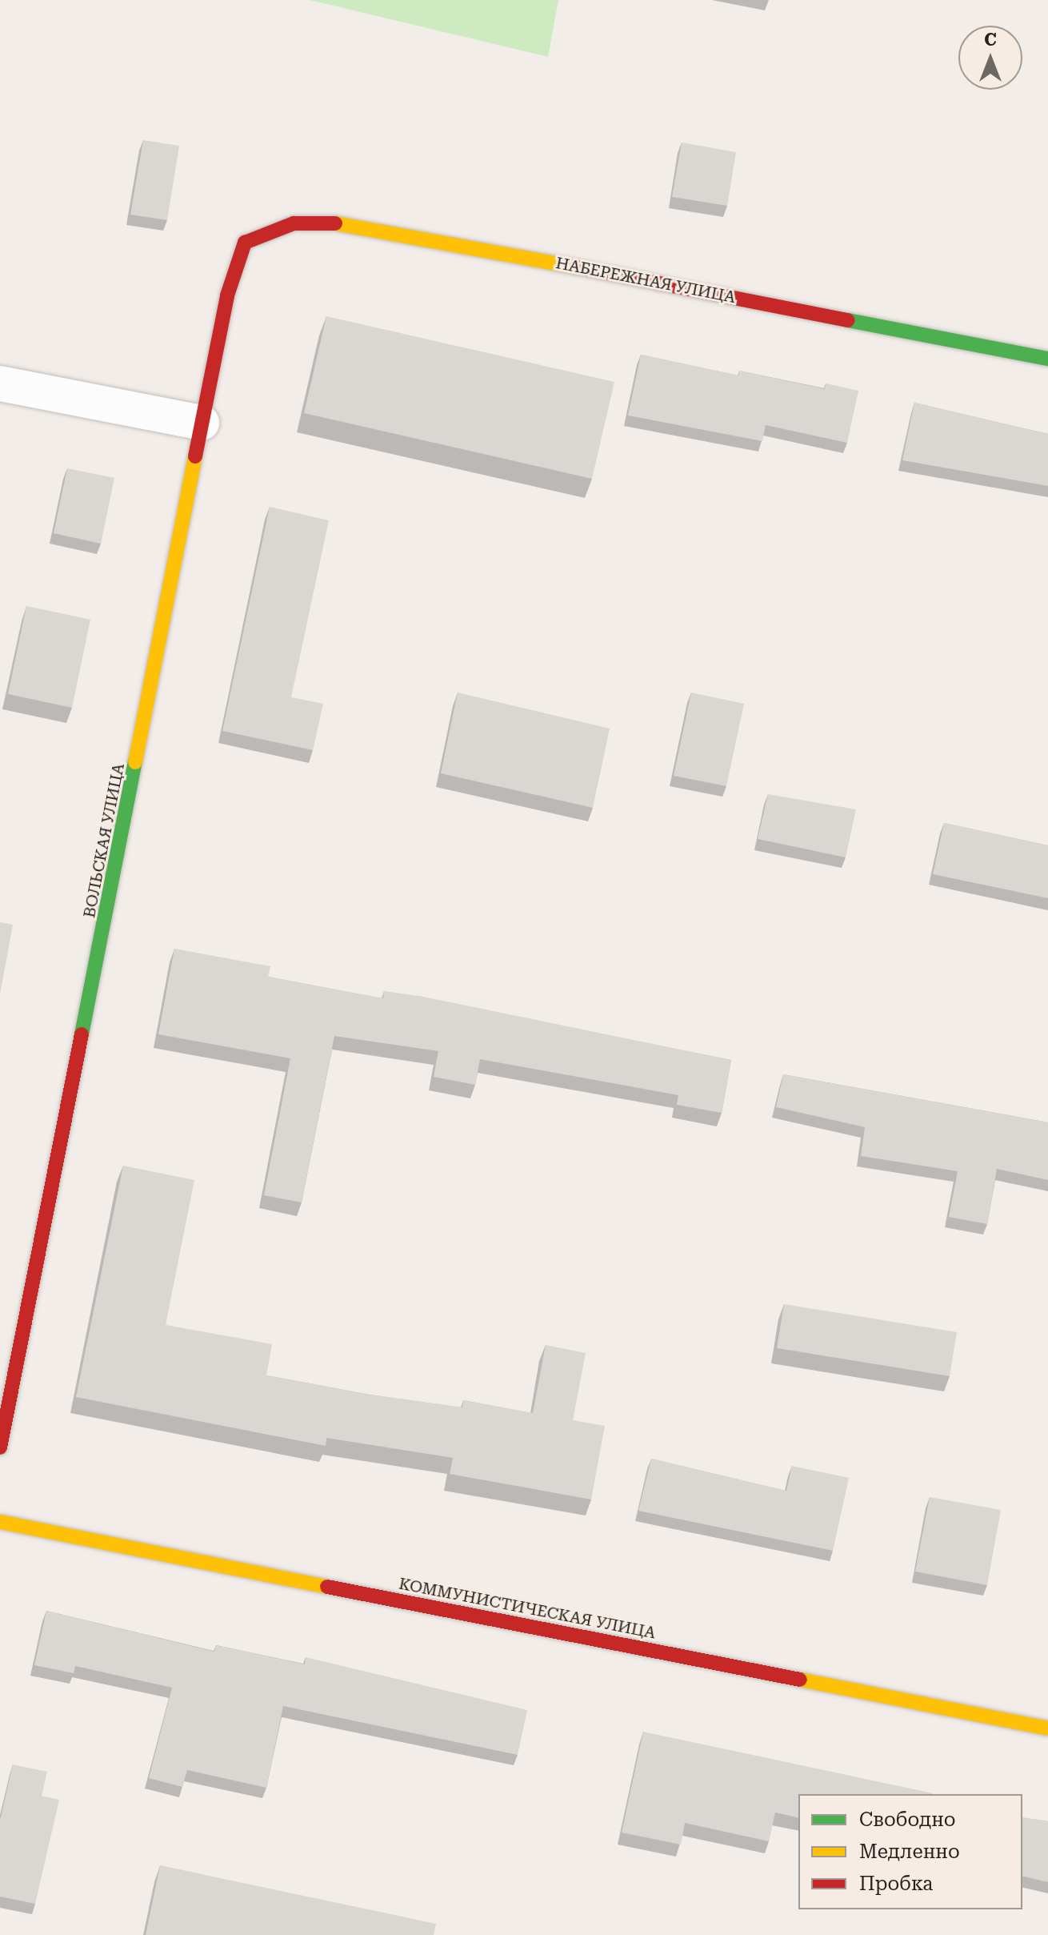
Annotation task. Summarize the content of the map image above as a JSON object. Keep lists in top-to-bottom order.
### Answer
{
  "streets": {
    "street": ["НАБЕРЕЖНАЯ УЛИЦА", "ВОЛЬСКАЯ УЛИЦА", "КОММУНИСТИЧЕСКАЯ УЛИЦА"]
  },
  "crossings": [
    ["НАБЕРЕЖНАЯ УЛИЦА", "ВОЛЬСКАЯ УЛИЦА"]
  ],
  "legend": ["Свободно", "Медленно", "Пробка"],
  "north": "top"
}
